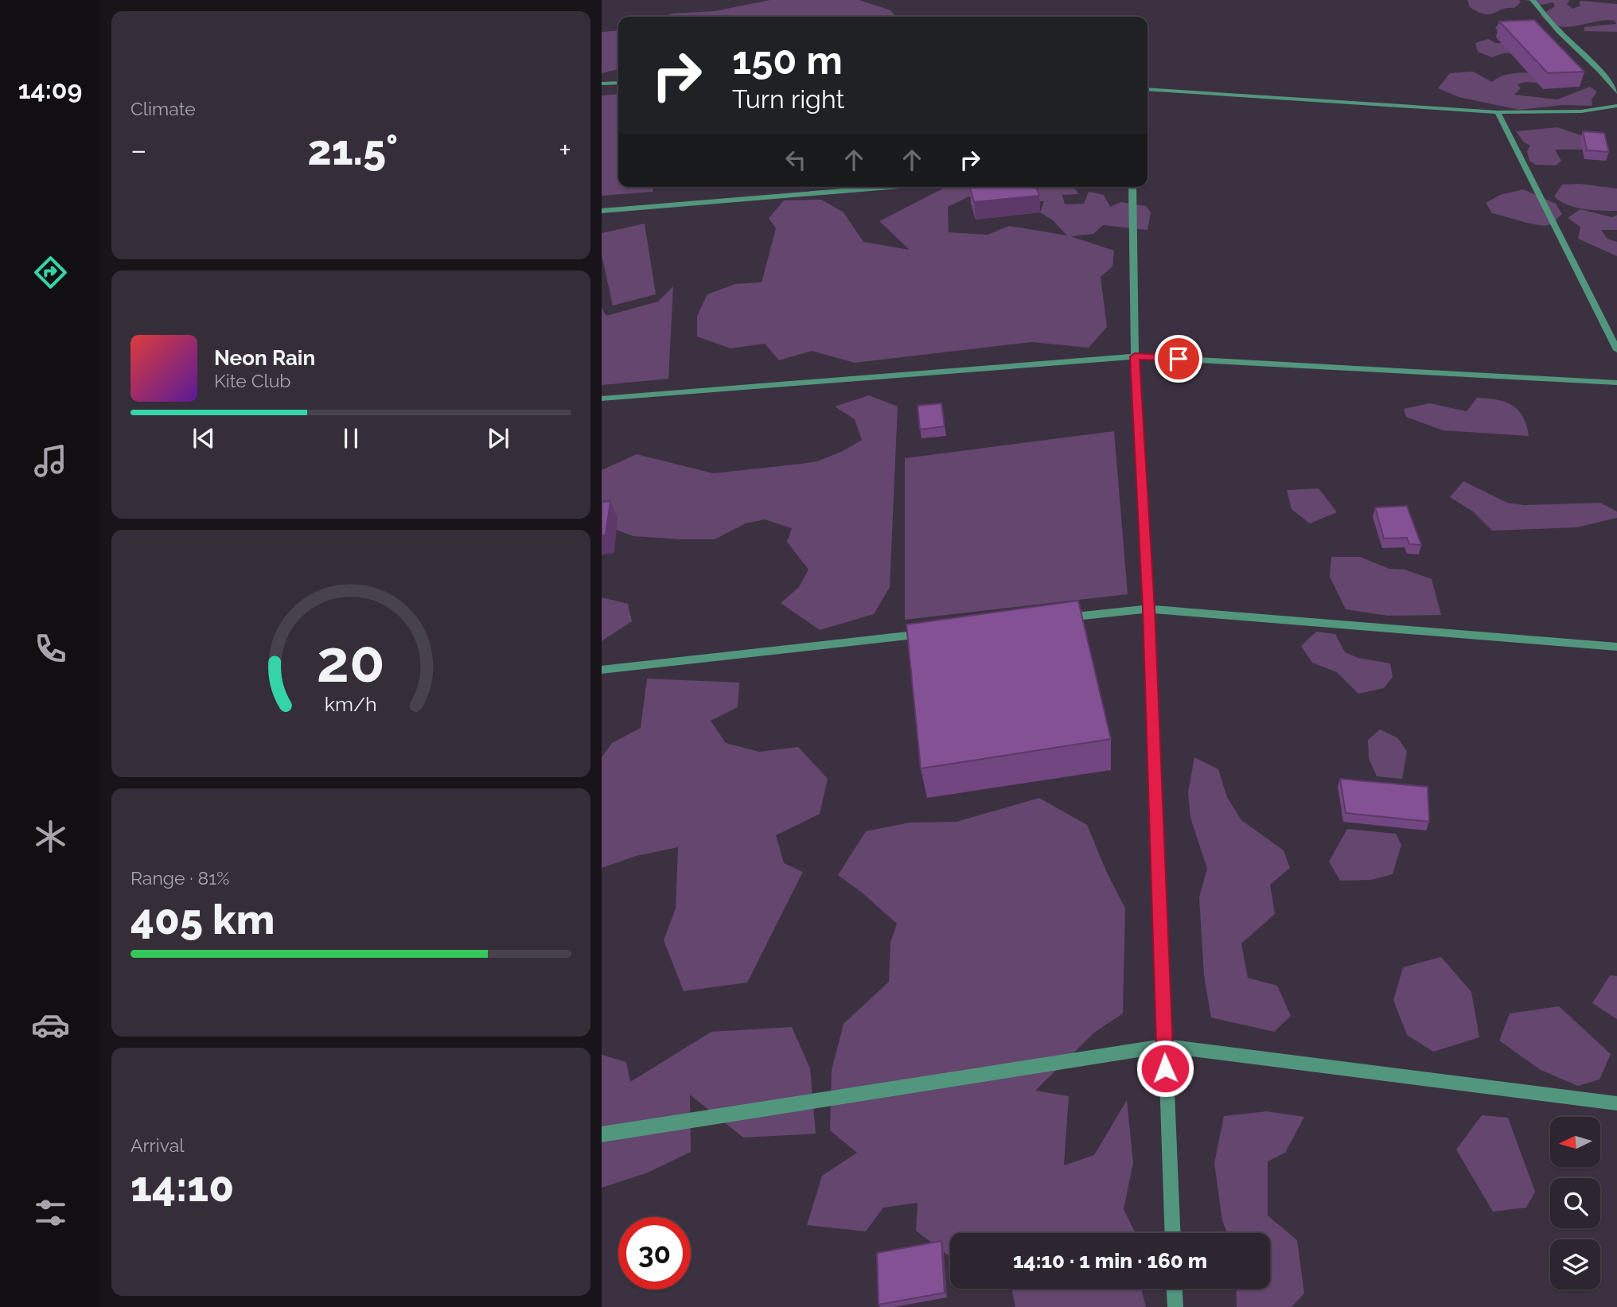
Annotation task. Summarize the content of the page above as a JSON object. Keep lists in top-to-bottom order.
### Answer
{
  "north": "left",
  "page": {
    "tabs": "14:09",
    "tile": [
      "Climate",
      ["Range · 81%", "405 km"],
      ["Arrival", "14:10"]
    ],
    "turn": ["150 m", "Turn right"],
    "heat": ["−", "21.5°", "+"],
    "song": ["Neon Rain", "Kite Club"],
    "limit": "30",
    "trip": "14:10 · 1 min · 160 m",
    "gauge": ["20", "km/h"]
  }
}
